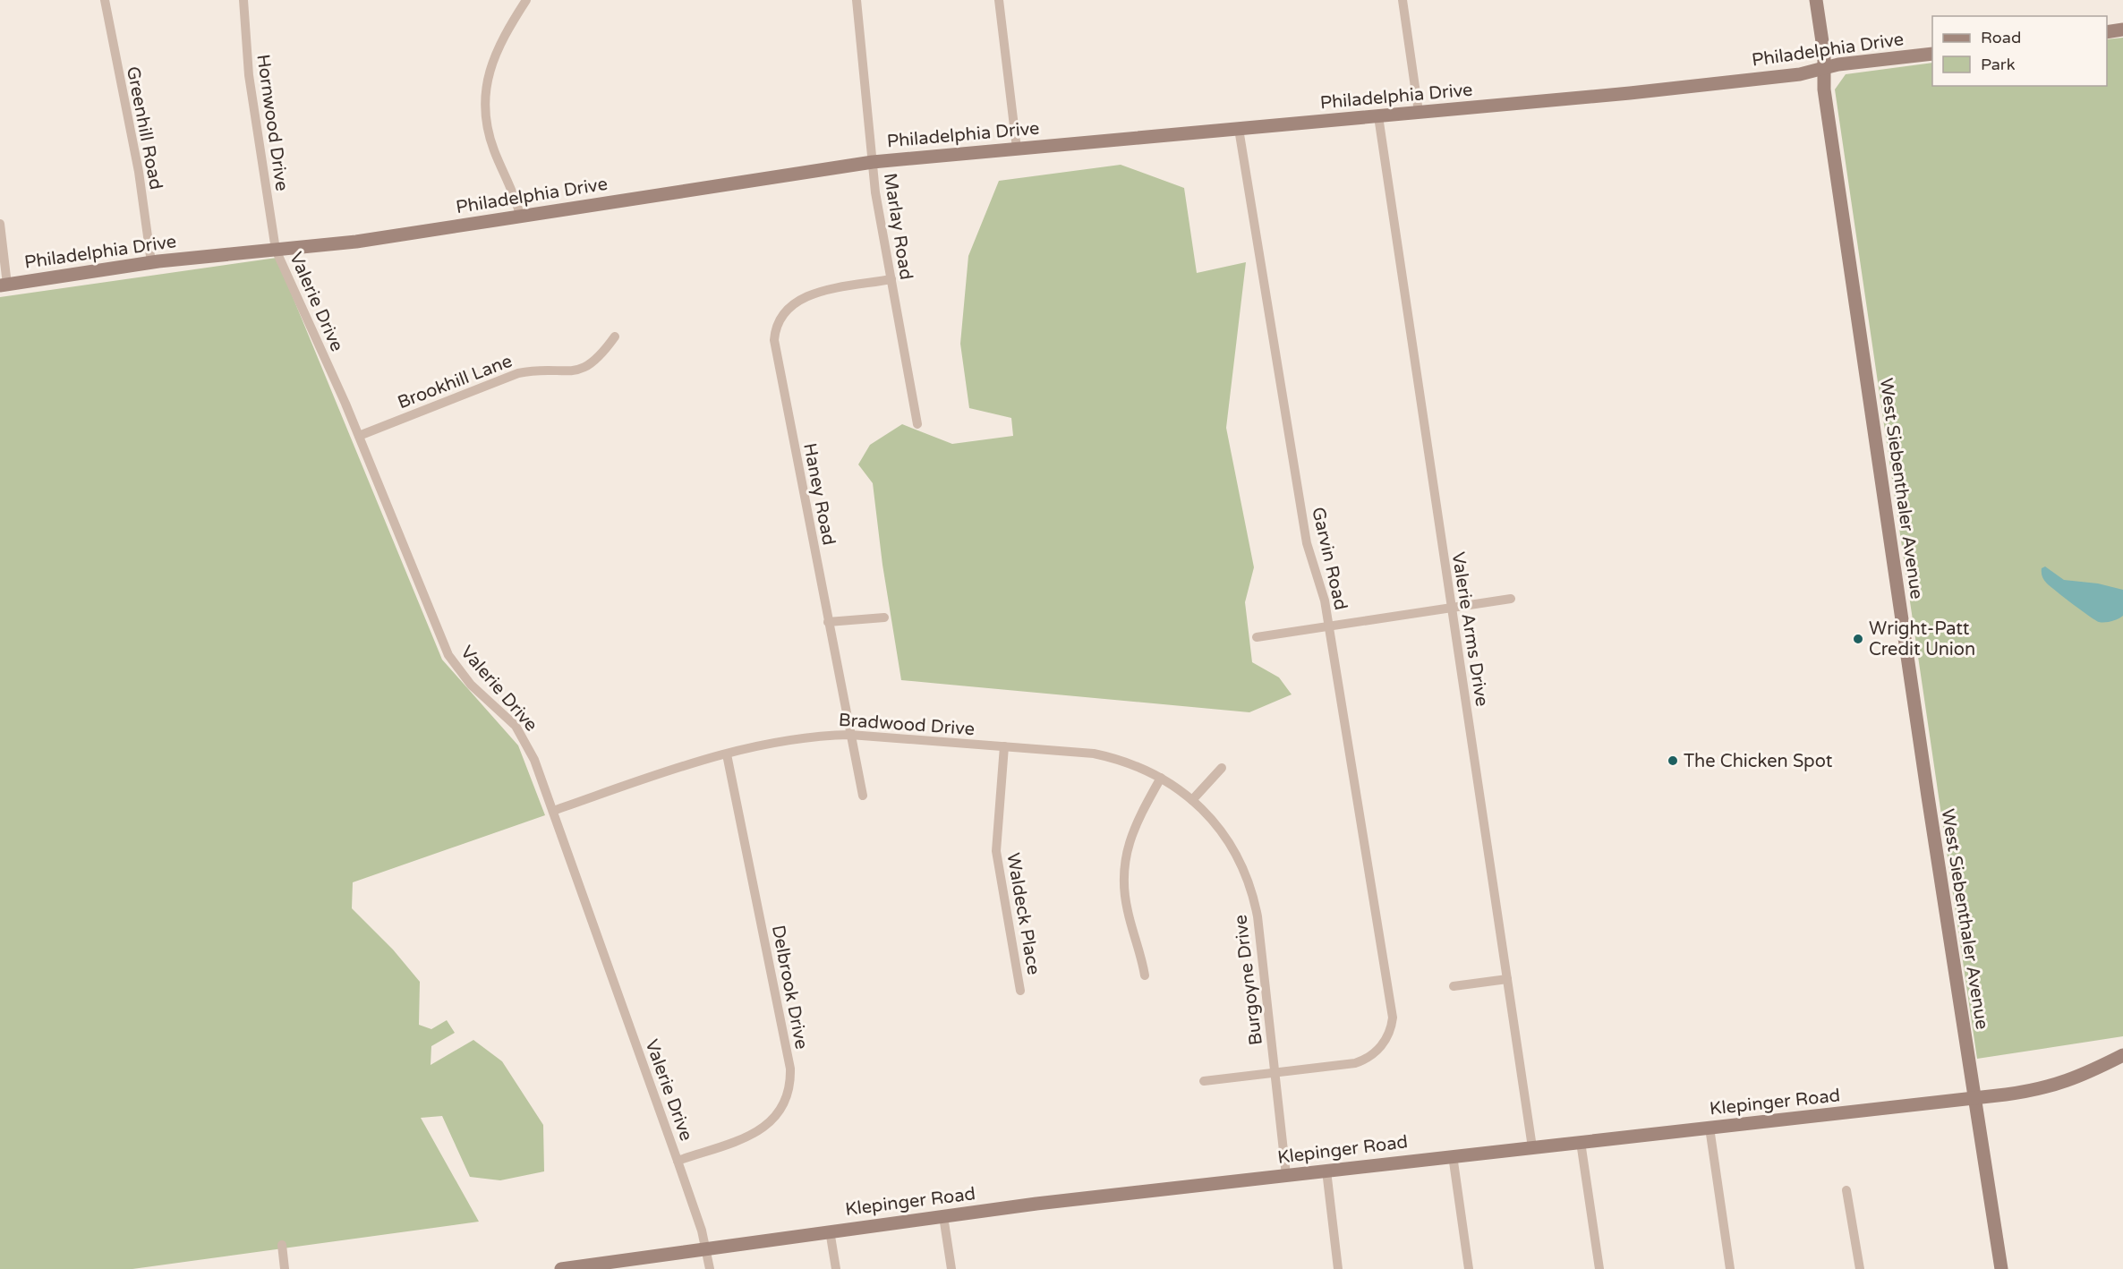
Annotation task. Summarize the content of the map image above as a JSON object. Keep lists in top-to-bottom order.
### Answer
{
  "streets": {
    "main road": ["Philadelphia Drive", "West Siebenthaler Avenue", "Klepinger Road"],
    "street": [
      "Hornwood Drive",
      "Greenhill Road",
      "Marlay Road",
      "Valerie Drive",
      "Brookhill Lane",
      "Haney Road",
      "Garvin Road",
      "Valerie Arms Drive",
      "Bradwood Drive",
      "Waldeck Place",
      "Burgoyne Drive",
      "Delbrook Drive"
    ]
  },
  "crossings": [
    ["Philadelphia Drive", "Hornwood Drive"],
    ["Philadelphia Drive", "Greenhill Road"],
    ["Philadelphia Drive", "Marlay Road"],
    ["Philadelphia Drive", "Valerie Drive"],
    ["Philadelphia Drive", "West Siebenthaler Avenue"],
    ["Philadelphia Drive", "Garvin Road"],
    ["Philadelphia Drive", "Valerie Arms Drive"],
    ["Hornwood Drive", "Valerie Drive"],
    ["Marlay Road", "Haney Road"],
    ["Valerie Drive", "Brookhill Lane"],
    ["Valerie Drive", "Bradwood Drive"],
    ["Valerie Drive", "Delbrook Drive"],
    ["Valerie Drive", "Klepinger Road"],
    ["West Siebenthaler Avenue", "Klepinger Road"],
    ["Haney Road", "Bradwood Drive"],
    ["Garvin Road", "Burgoyne Drive"],
    ["Valerie Arms Drive", "Klepinger Road"],
    ["Bradwood Drive", "Waldeck Place"],
    ["Bradwood Drive", "Burgoyne Drive"],
    ["Bradwood Drive", "Delbrook Drive"],
    ["Burgoyne Drive", "Klepinger Road"]
  ],
  "places": ["Wright-Patt Credit Union", "The Chicken Spot"],
  "legend": ["Road", "Park"]
}
